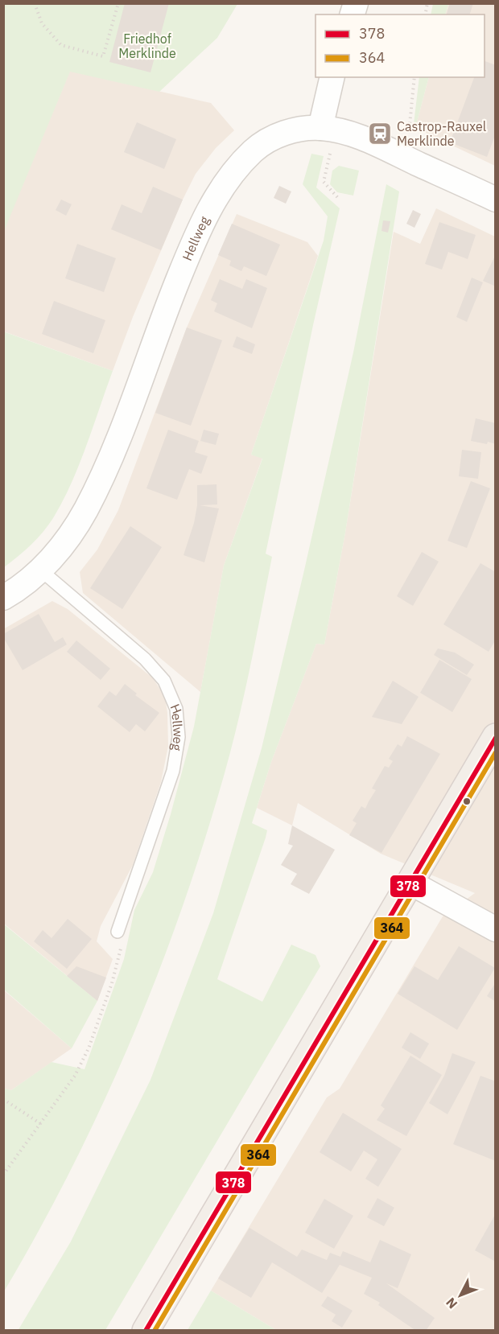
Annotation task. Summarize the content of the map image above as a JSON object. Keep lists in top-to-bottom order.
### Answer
{
  "streets": {
    "street": ["Hellweg"]
  },
  "parks": ["Friedhof Merklinde"],
  "places": {
    "station": ["Castrop-Rauxel Merklinde"]
  },
  "lines": ["transit line 378", "transit line 364"],
  "legend": ["378", "364"],
  "north": "bottom left"
}
